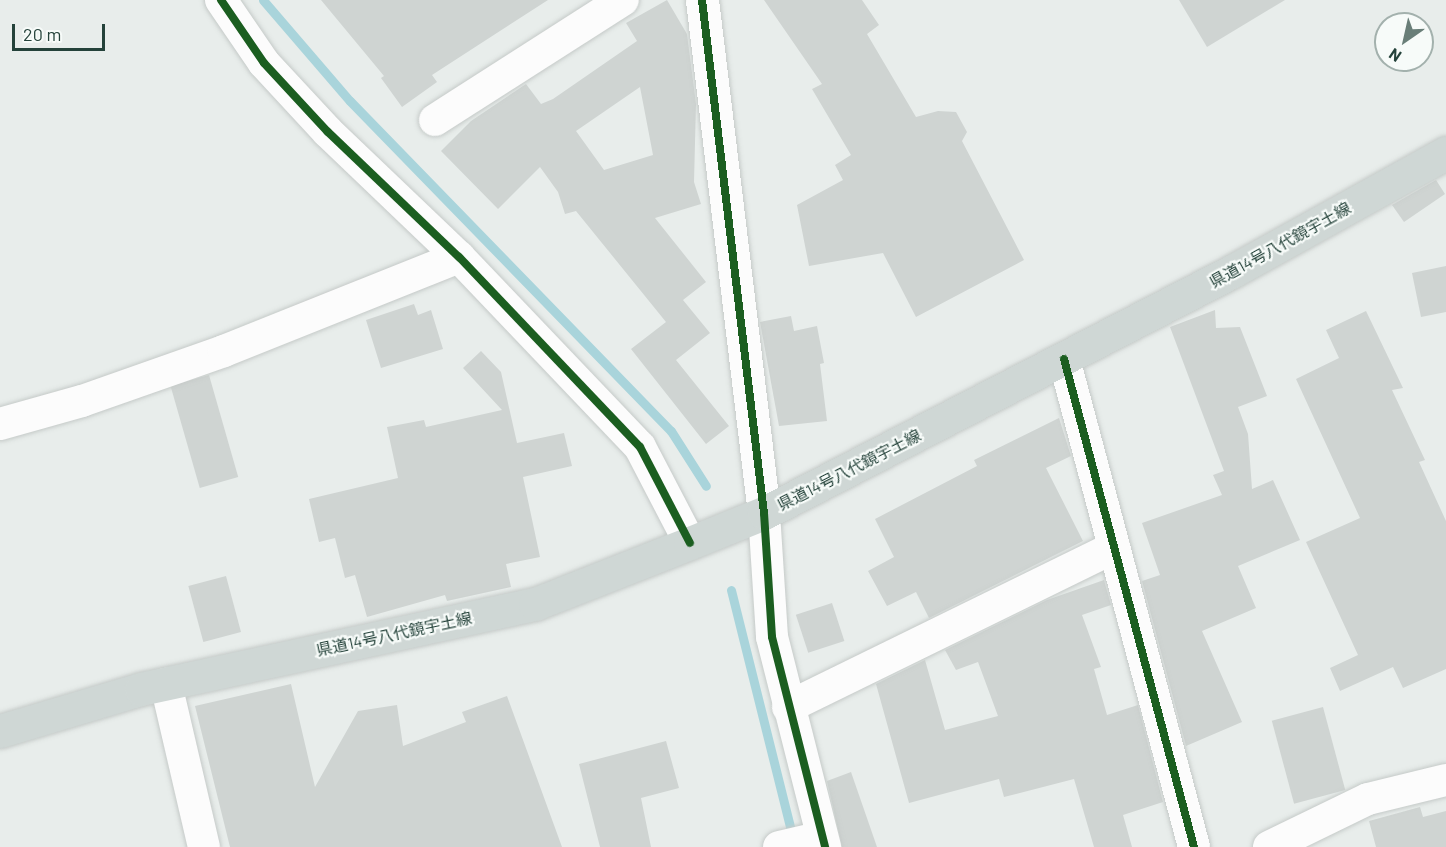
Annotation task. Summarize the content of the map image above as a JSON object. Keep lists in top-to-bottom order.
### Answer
{
  "streets": {
    "main road": ["県道14号八代鏡宇土線"]
  },
  "scale_bar": "20 m",
  "north": "bottom left"
}
